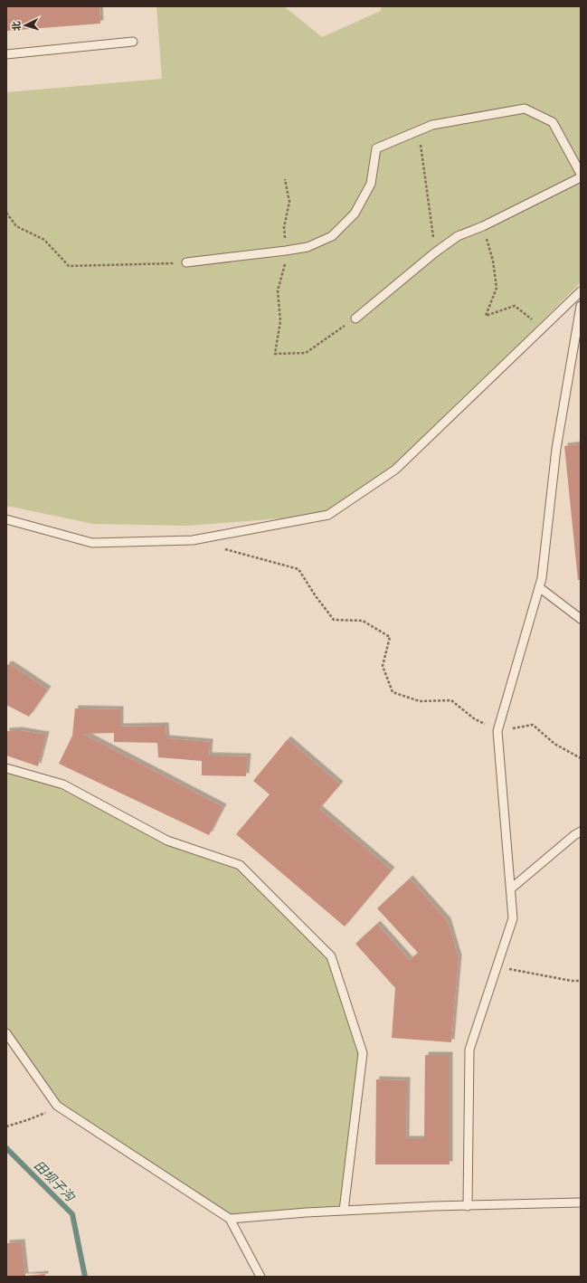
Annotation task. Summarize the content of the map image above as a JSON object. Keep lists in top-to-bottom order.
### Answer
{
  "water": ["田坝子沟"],
  "north": "left"
}
